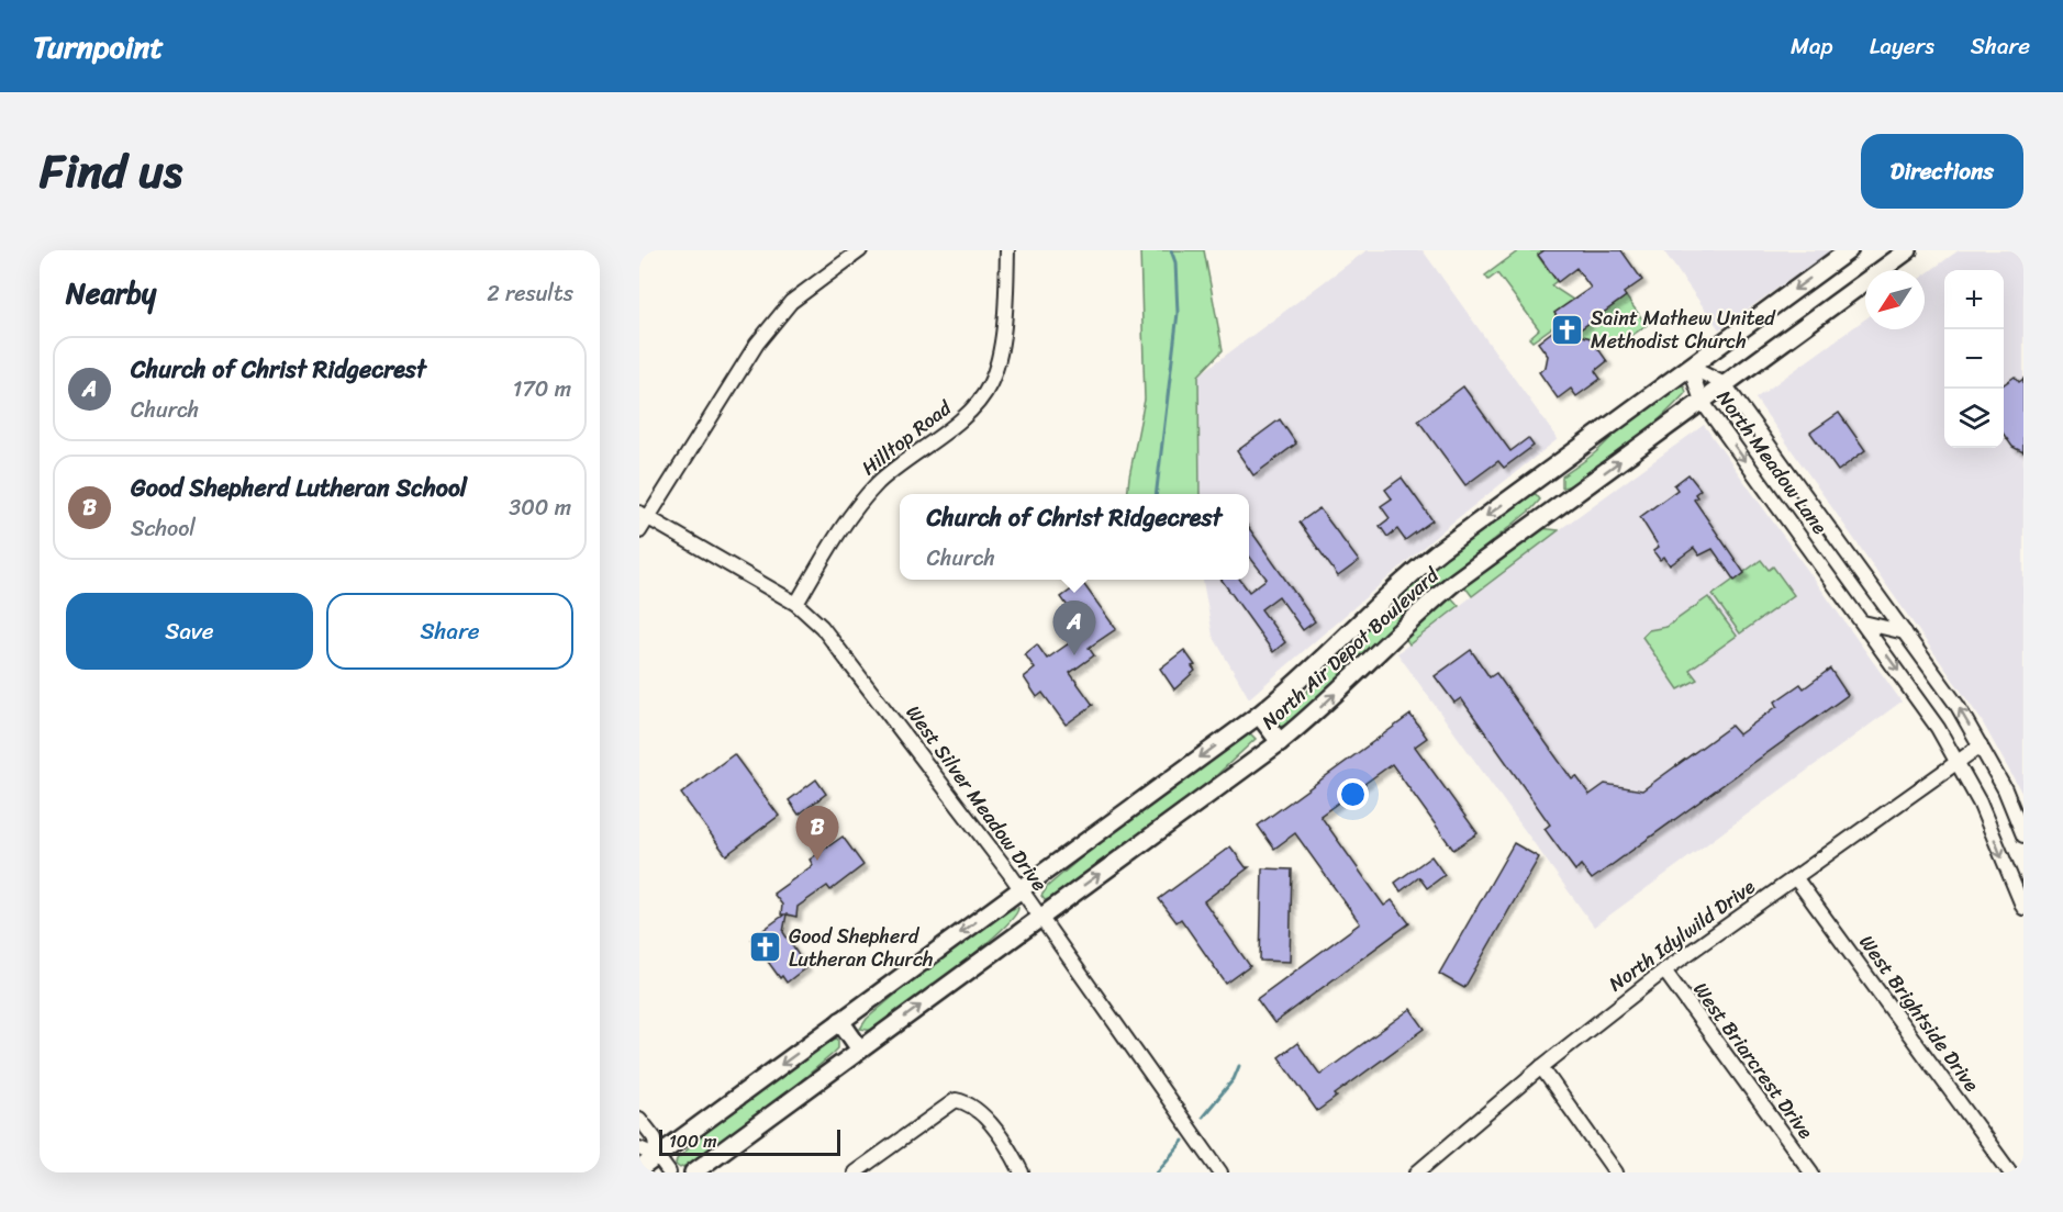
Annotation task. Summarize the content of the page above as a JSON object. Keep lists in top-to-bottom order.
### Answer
{
  "streets": {
    "main road": ["North Air Depot Boulevard"],
    "street": [
      "Hilltop Road",
      "North Meadow Lane",
      "West Silver Meadow Drive",
      "North Idylwild Drive",
      "West Brightside Drive",
      "West Briarcrest Drive"
    ]
  },
  "crossings": [
    ["Hilltop Road", "West Silver Meadow Drive"],
    ["North Meadow Lane", "North Air Depot Boulevard"],
    ["North Meadow Lane", "North Idylwild Drive"],
    ["North Air Depot Boulevard", "West Silver Meadow Drive"],
    ["North Idylwild Drive", "West Brightside Drive"],
    ["North Idylwild Drive", "West Briarcrest Drive"]
  ],
  "places": {
    "church": ["Saint Mathew United Methodist Church", "Good Shepherd Lutheran Church"]
  },
  "scale_bar": "100 m",
  "north": "bottom left",
  "page": {
    "header": "Turnpoint",
    "nav": ["Map", "Layers", "Share"],
    "title": "Find us",
    "buttons": [
      "Directions",
      ["Save", "Share"]
    ],
    "heading": ["Nearby", "2 results"],
    "map_buttons": ["+", "−"],
    "list": [
      {
        "mark": "A",
        "name": "Church of Christ Ridgecrest",
        "note": "Church",
        "value": "170 m"
      },
      {
        "mark": "B",
        "name": "Good Shepherd Lutheran School",
        "note": "School",
        "value": "300 m"
      }
    ],
    "popup": ["Church of Christ Ridgecrest", "Church"],
    "pins": ["A", "B"],
    "scale": "100 m"
  }
}
